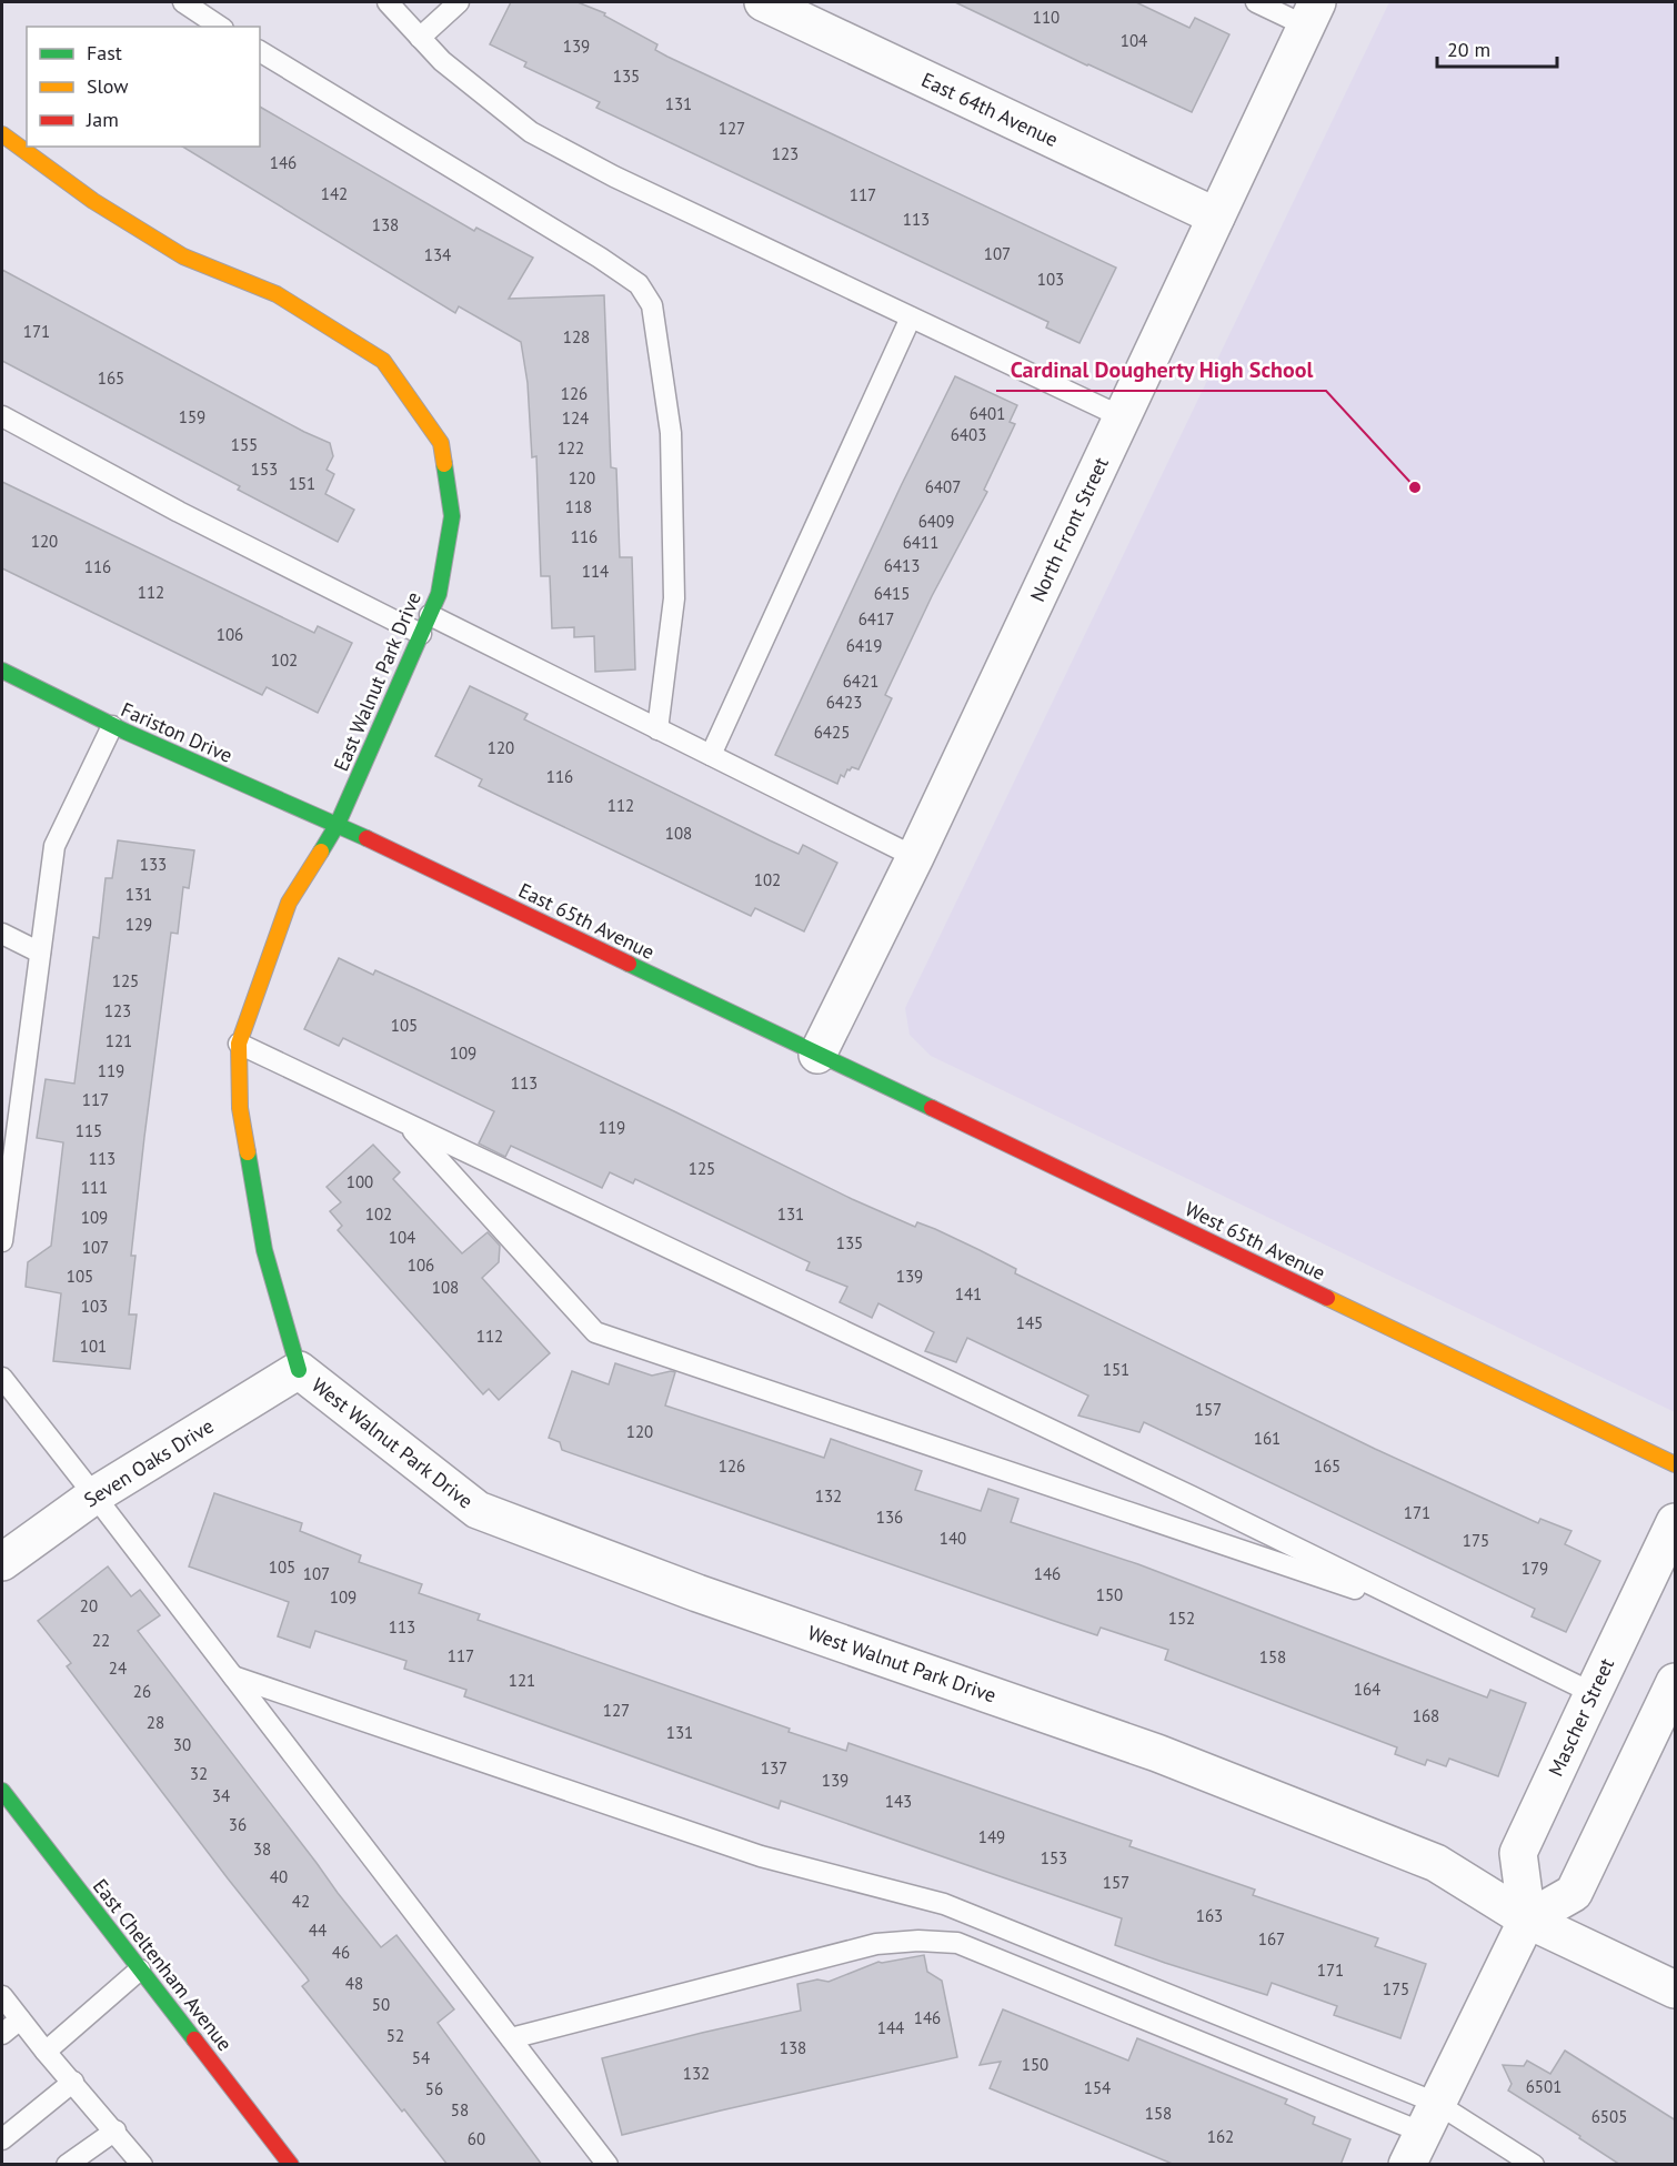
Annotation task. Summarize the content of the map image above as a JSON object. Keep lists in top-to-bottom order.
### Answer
{
  "streets": {
    "main road": [
      "East Walnut Park Drive",
      "Fariston Drive",
      "East 65th Avenue",
      "West 65th Avenue",
      "East Cheltenham Avenue"
    ],
    "street": [
      "East 64th Avenue",
      "North Front Street",
      "West Walnut Park Drive",
      "Seven Oaks Drive",
      "Mascher Street"
    ]
  },
  "crossings": [
    ["East 64th Avenue", "North Front Street"],
    ["North Front Street", "East 65th Avenue"],
    ["North Front Street", "West 65th Avenue"],
    ["East Walnut Park Drive", "Fariston Drive"],
    ["East Walnut Park Drive", "East 65th Avenue"],
    ["East Walnut Park Drive", "West Walnut Park Drive"],
    ["East Walnut Park Drive", "Seven Oaks Drive"],
    ["Fariston Drive", "East 65th Avenue"],
    ["East 65th Avenue", "West 65th Avenue"],
    ["West Walnut Park Drive", "Seven Oaks Drive"],
    ["West Walnut Park Drive", "Mascher Street"]
  ],
  "places": ["Cardinal Dougherty High School"],
  "house_numbers": [
    "110",
    "104",
    "139",
    "135",
    "131",
    "127",
    "123",
    "146",
    "142",
    "117",
    "113",
    "138",
    "107",
    "134",
    "103",
    "171",
    "128",
    "165",
    "126",
    "6401",
    "159",
    "124",
    "6403",
    "155",
    "122",
    "153",
    "120",
    "151",
    "6407",
    "118",
    "6409",
    "116",
    "120",
    "6411",
    "6413",
    "116",
    "114",
    "112",
    "6415",
    "6417",
    "106",
    "6419",
    "102",
    "6421",
    "6423",
    "6425",
    "120",
    "116",
    "112",
    "108",
    "133",
    "102",
    "131",
    "129",
    "125",
    "123",
    "105",
    "121",
    "109",
    "119",
    "113",
    "117",
    "119",
    "115",
    "113",
    "125",
    "100",
    "111",
    "102",
    "131",
    "109",
    "104",
    "135",
    "107",
    "106",
    "105",
    "139",
    "108",
    "141",
    "103",
    "145",
    "112",
    "101",
    "151",
    "157",
    "120",
    "161",
    "126",
    "165",
    "132",
    "171",
    "136",
    "140",
    "175",
    "105",
    "179",
    "107",
    "146",
    "150",
    "109",
    "20",
    "152",
    "113",
    "22",
    "117",
    "158",
    "24",
    "121",
    "164",
    "26",
    "127",
    "168",
    "28",
    "131",
    "30",
    "137",
    "32",
    "139",
    "34",
    "143",
    "36",
    "149",
    "38",
    "153",
    "40",
    "157",
    "42",
    "163",
    "44",
    "167",
    "46",
    "171",
    "48",
    "175",
    "50",
    "146",
    "144",
    "52",
    "138",
    "54",
    "150",
    "132",
    "6501",
    "154",
    "56",
    "58",
    "158",
    "6505",
    "162",
    "60"
  ],
  "legend": ["Fast", "Slow", "Jam"],
  "scale_bar": "20 m"
}
